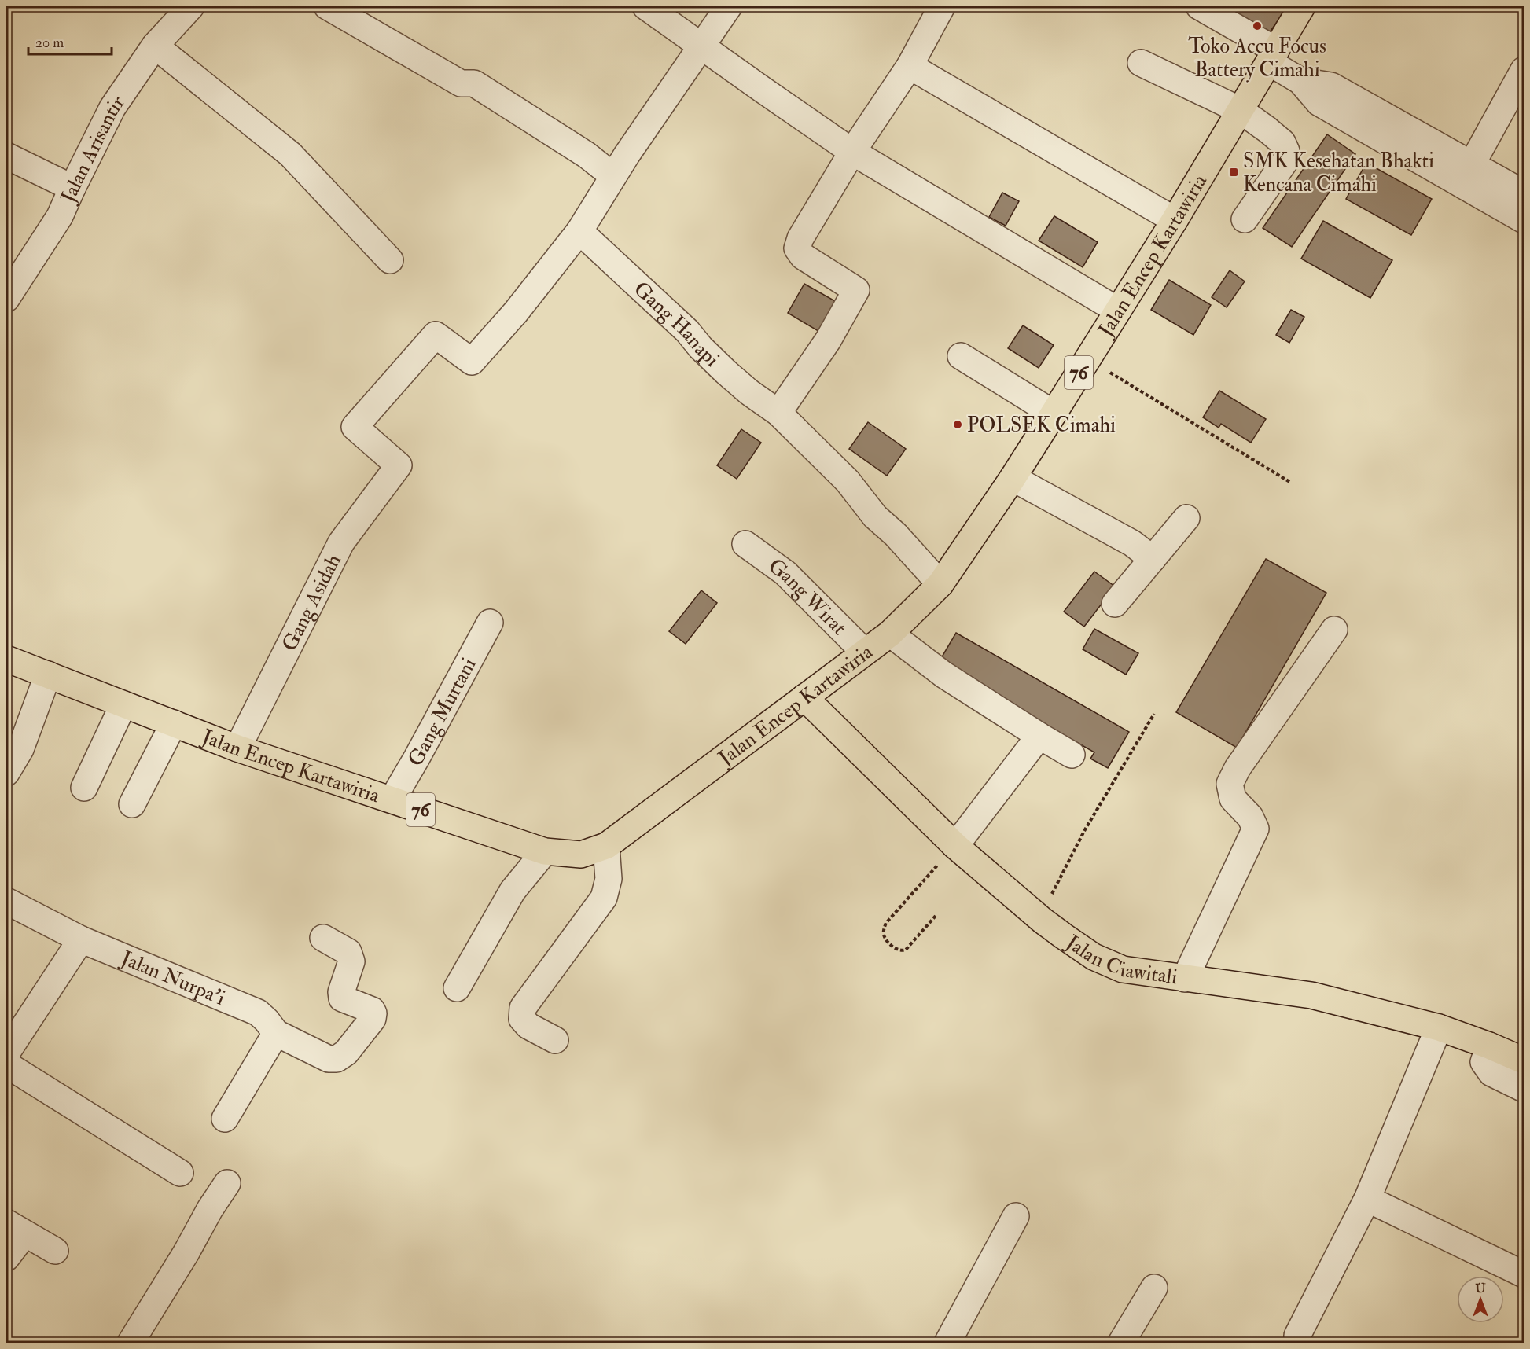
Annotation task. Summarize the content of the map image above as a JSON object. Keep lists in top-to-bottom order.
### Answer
{
  "streets": {
    "main road": ["Jalan Encep Kartawiria", "76", "Jalan Ciawitali"],
    "street": [
      "Jalan Arisantir",
      "Gang Hanapi",
      "Gang Wirat",
      "Gang Asidah",
      "Gang Murtani",
      "Jalan Nurpa'i"
    ]
  },
  "crossings": [
    ["Jalan Encep Kartawiria", "Gang Hanapi"],
    ["Jalan Encep Kartawiria", "Gang Wirat"],
    ["Jalan Encep Kartawiria", "Gang Asidah"],
    ["Jalan Encep Kartawiria", "Gang Murtani"],
    ["Jalan Encep Kartawiria", "Jalan Ciawitali"],
    ["Gang Hanapi", "Gang Asidah"]
  ],
  "places": {
    "other": ["Toko Accu Focus Battery Cimahi", "POLSEK Cimahi"],
    "transit": ["SMK Kesehatan Bhakti Kencana Cimahi"]
  },
  "scale_bar": "20 m",
  "north": "top"
}
